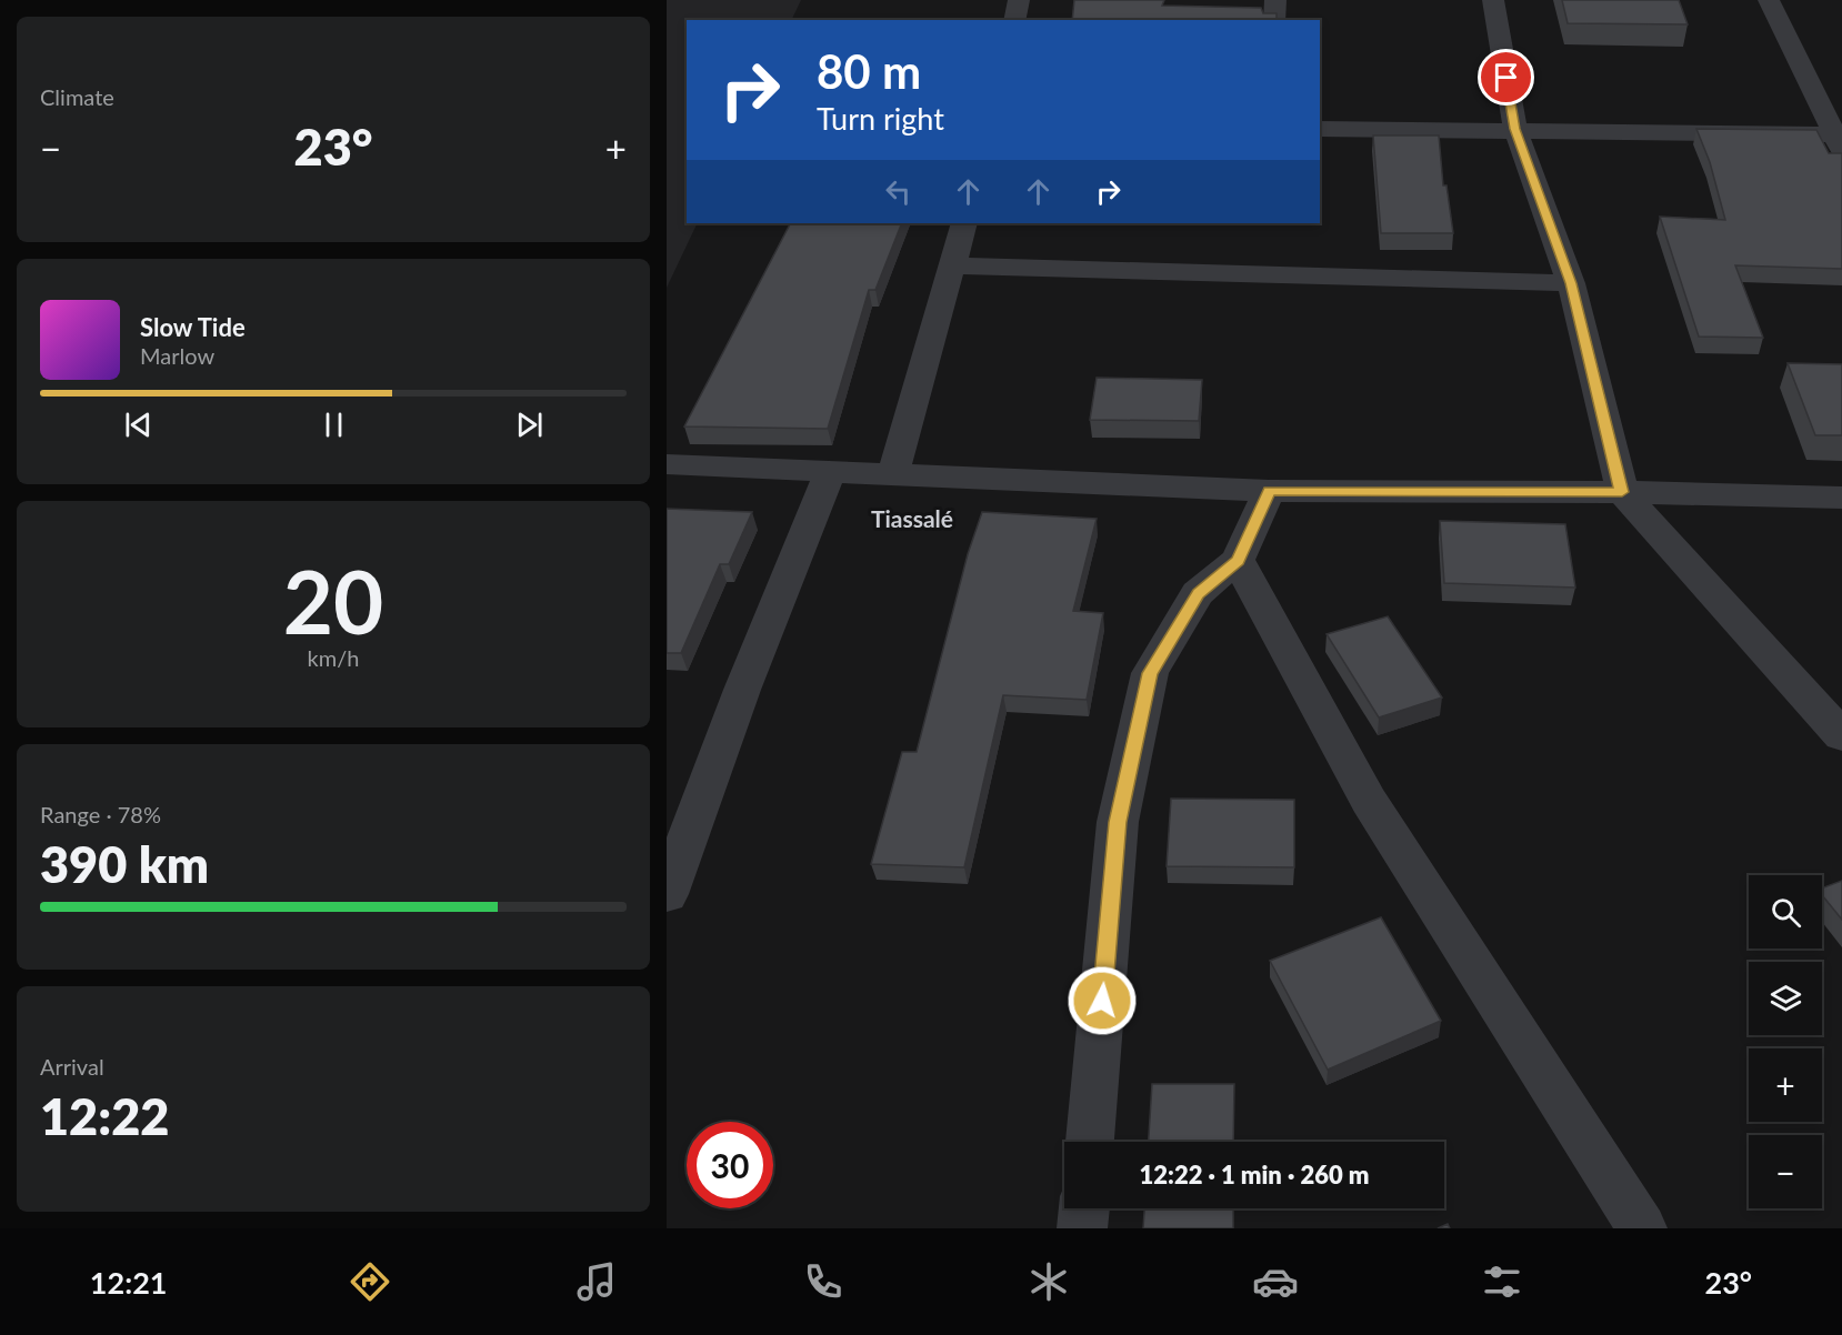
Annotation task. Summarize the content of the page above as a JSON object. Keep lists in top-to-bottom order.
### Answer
{
  "districts": ["Tiassalé"],
  "page": {
    "tile": [
      "Climate",
      ["20", "km/h"],
      ["Range · 78%", "390 km"],
      ["Arrival", "12:22"]
    ],
    "turn": ["80 m", "Turn right"],
    "heat": ["−", "23°", "+"],
    "song": ["Slow Tide", "Marlow"],
    "map_buttons": ["+", "−"],
    "limit": "30",
    "trip": "12:22 · 1 min · 260 m",
    "tabs": ["12:21", "23°"]
  }
}
